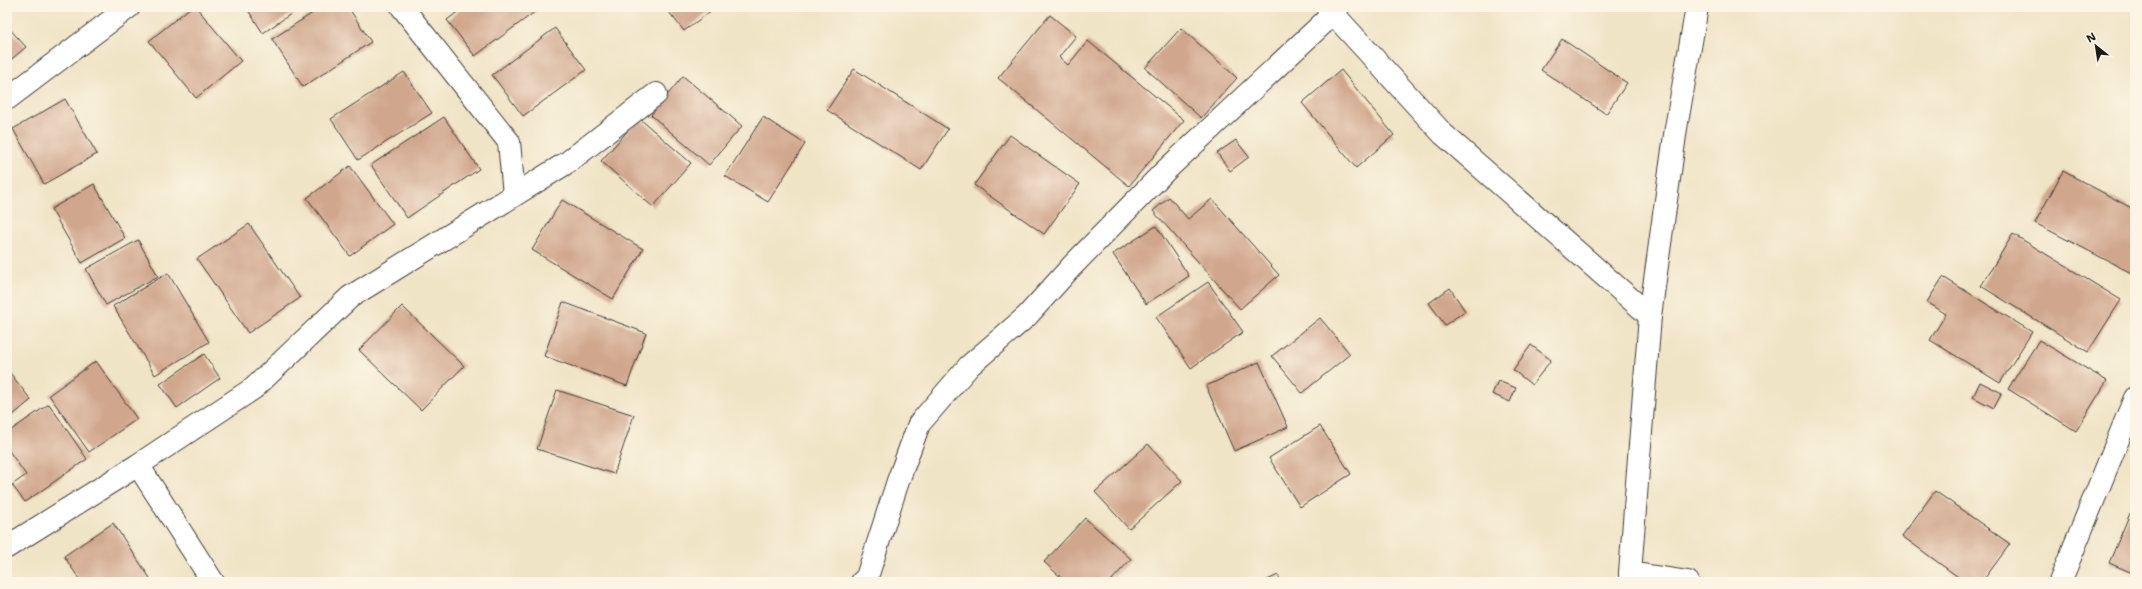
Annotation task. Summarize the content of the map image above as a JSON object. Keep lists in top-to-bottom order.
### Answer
{
  "north": "top left"
}
